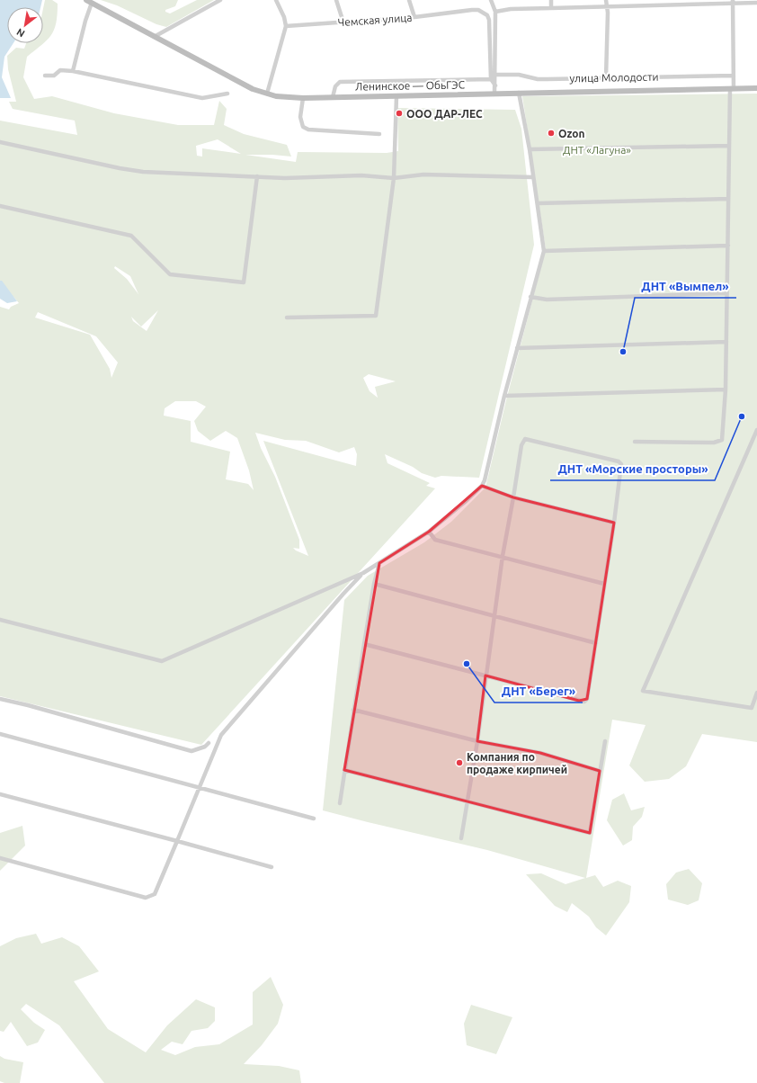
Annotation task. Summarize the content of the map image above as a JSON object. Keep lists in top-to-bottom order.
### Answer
{
  "streets": {
    "main road": ["Ленинское — ОбьГЭС"],
    "street": ["Чемская улица", "улица Молодости"]
  },
  "parks": ["ДНТ «Лагуна»"],
  "places": [
    "ООО ДАР-ЛЕС",
    "Ozon",
    "ДНТ «Вымпел»",
    "ДНТ «Морские просторы»",
    "ДНТ «Берег»",
    "Компания по продаже кирпичей"
  ],
  "north": "bottom left"
}
